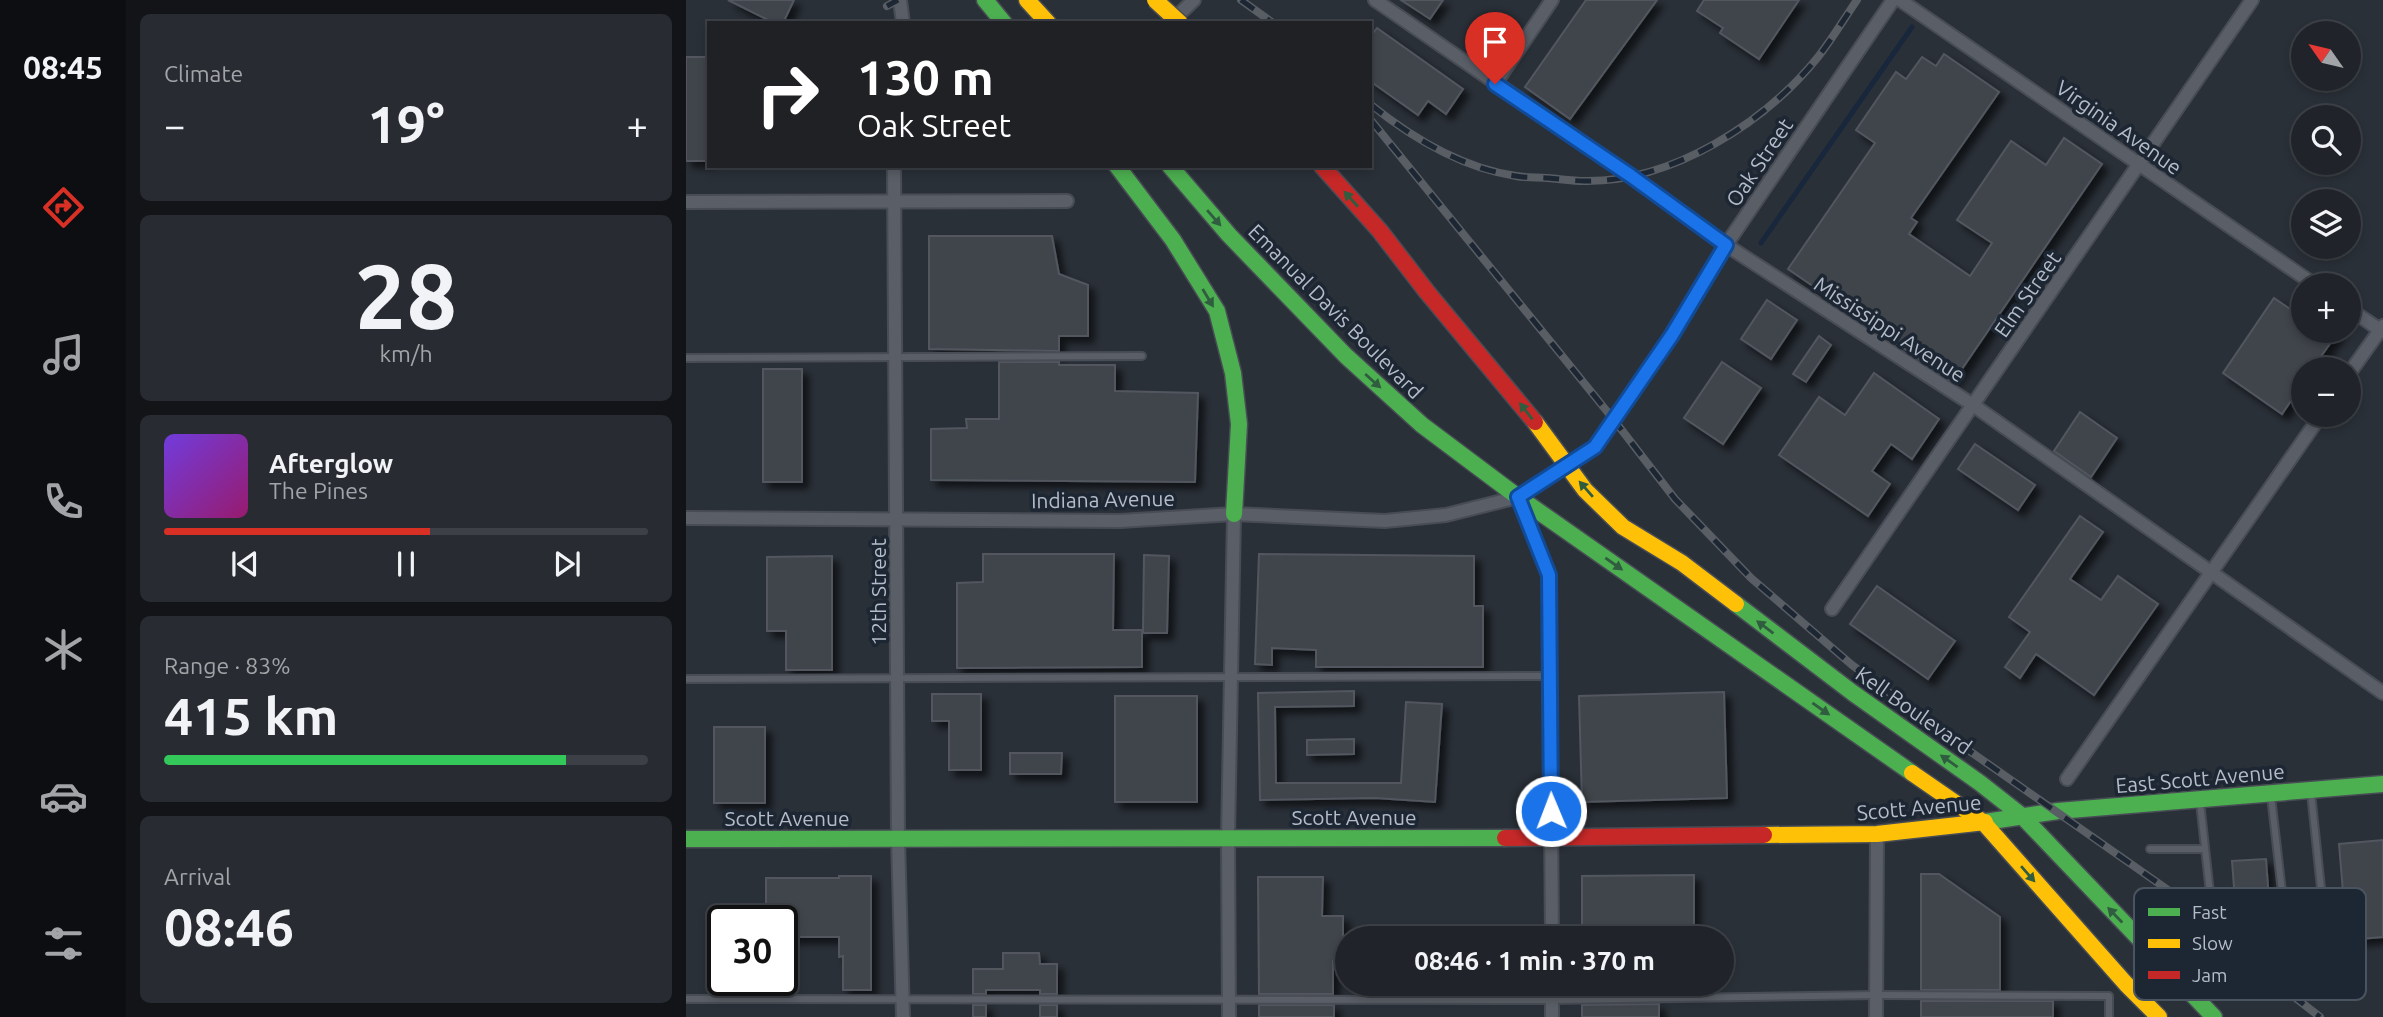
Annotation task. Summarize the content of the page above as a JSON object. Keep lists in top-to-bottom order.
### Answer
{
  "streets": {
    "main road": [
      "Emanual Davis Boulevard",
      "Kell Boulevard",
      "East Scott Avenue",
      "Scott Avenue"
    ],
    "street": [
      "Virginia Avenue",
      "Oak Street",
      "Elm Street",
      "Mississippi Avenue",
      "Indiana Avenue",
      "12th Street"
    ]
  },
  "crossings": [
    ["Virginia Avenue", "Elm Street"],
    ["Oak Street", "Emanual Davis Boulevard"],
    ["Oak Street", "Mississippi Avenue"],
    ["Oak Street", "Indiana Avenue"],
    ["Oak Street", "Kell Boulevard"],
    ["Elm Street", "Mississippi Avenue"],
    ["Emanual Davis Boulevard", "Indiana Avenue"],
    ["Indiana Avenue", "12th Street"],
    ["12th Street", "Scott Avenue"],
    ["Kell Boulevard", "East Scott Avenue"],
    ["Kell Boulevard", "Scott Avenue"],
    ["East Scott Avenue", "Scott Avenue"]
  ],
  "legend": ["Fast", "Slow", "Jam"],
  "north": "top left",
  "page": {
    "tabs": "08:45",
    "tile": [
      "Climate",
      ["28", "km/h"],
      ["Range · 83%", "415 km"],
      ["Arrival", "08:46"]
    ],
    "map_buttons": ["+", "−"],
    "turn": ["130 m", "Oak Street"],
    "heat": ["−", "19°", "+"],
    "song": ["Afterglow", "The Pines"],
    "limit": "30",
    "trip": "08:46 · 1 min · 370 m"
  }
}
